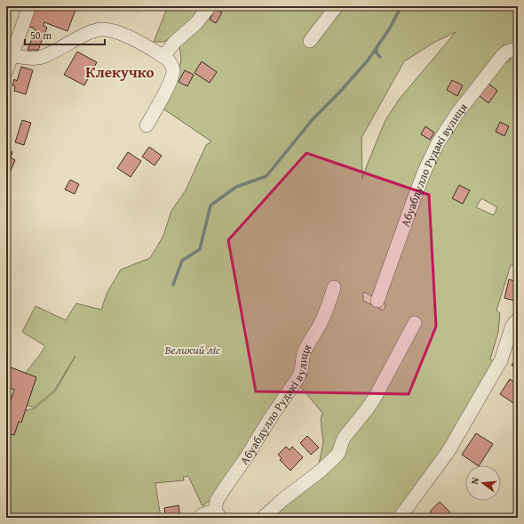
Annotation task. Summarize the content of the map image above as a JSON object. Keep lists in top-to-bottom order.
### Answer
{
  "streets": {
    "street": ["Абуабдулло Рудакі вулиця"]
  },
  "districts": ["Клекучко"],
  "parks": ["Великий ліс"],
  "scale_bar": "50 m",
  "north": "left"
}
